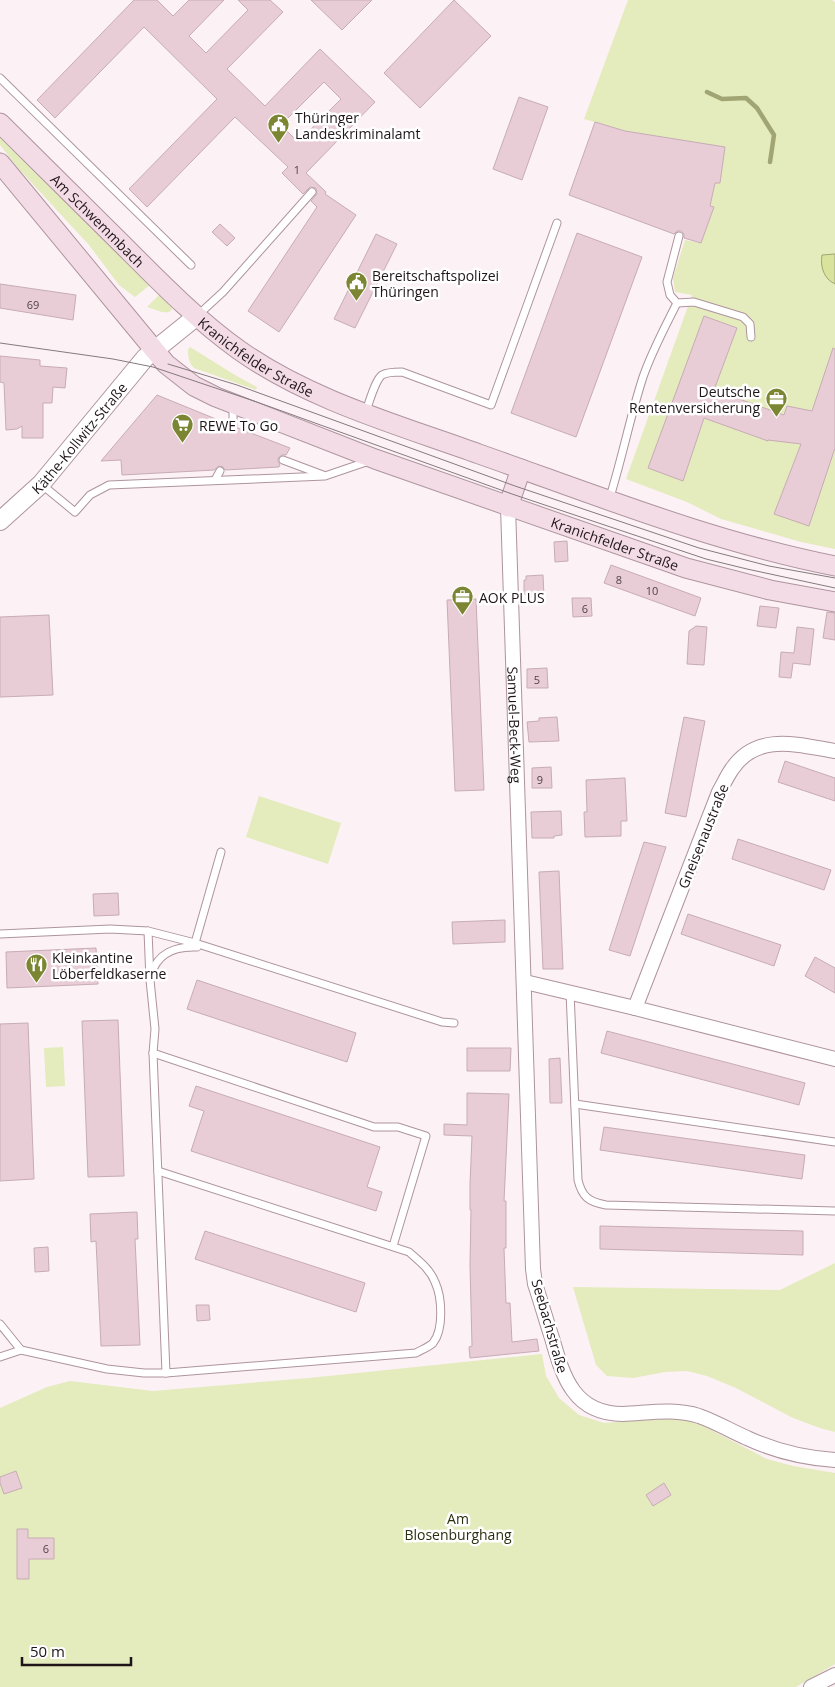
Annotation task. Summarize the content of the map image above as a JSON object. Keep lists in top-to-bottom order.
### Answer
{
  "streets": {
    "main road": ["Am Schwemmbach", "Kranichfelder Straße", "Samuel-Beck-Weg"],
    "street": ["Käthe-Kollwitz-Straße", "Gneisenaustraße", "Seebachstraße"]
  },
  "crossings": [
    ["Am Schwemmbach", "Kranichfelder Straße"],
    ["Kranichfelder Straße", "Käthe-Kollwitz-Straße"],
    ["Kranichfelder Straße", "Samuel-Beck-Weg"],
    ["Samuel-Beck-Weg", "Seebachstraße"]
  ],
  "parks": ["Am Blosenburghang"],
  "places": {
    "public building": ["Thüringer Landeskriminalamt", "Bereitschaftspolizei Thüringen"],
    "office": ["Deutsche Rentenversicherung", "AOK PLUS"],
    "supermarket": ["REWE To Go"],
    "restaurant": ["Kleinkantine Löberfeldkaserne"]
  },
  "house_numbers": [
    "1",
    "69",
    "8",
    "10",
    "6",
    "5",
    "9",
    "6"
  ],
  "scale_bar": "50 m"
}
